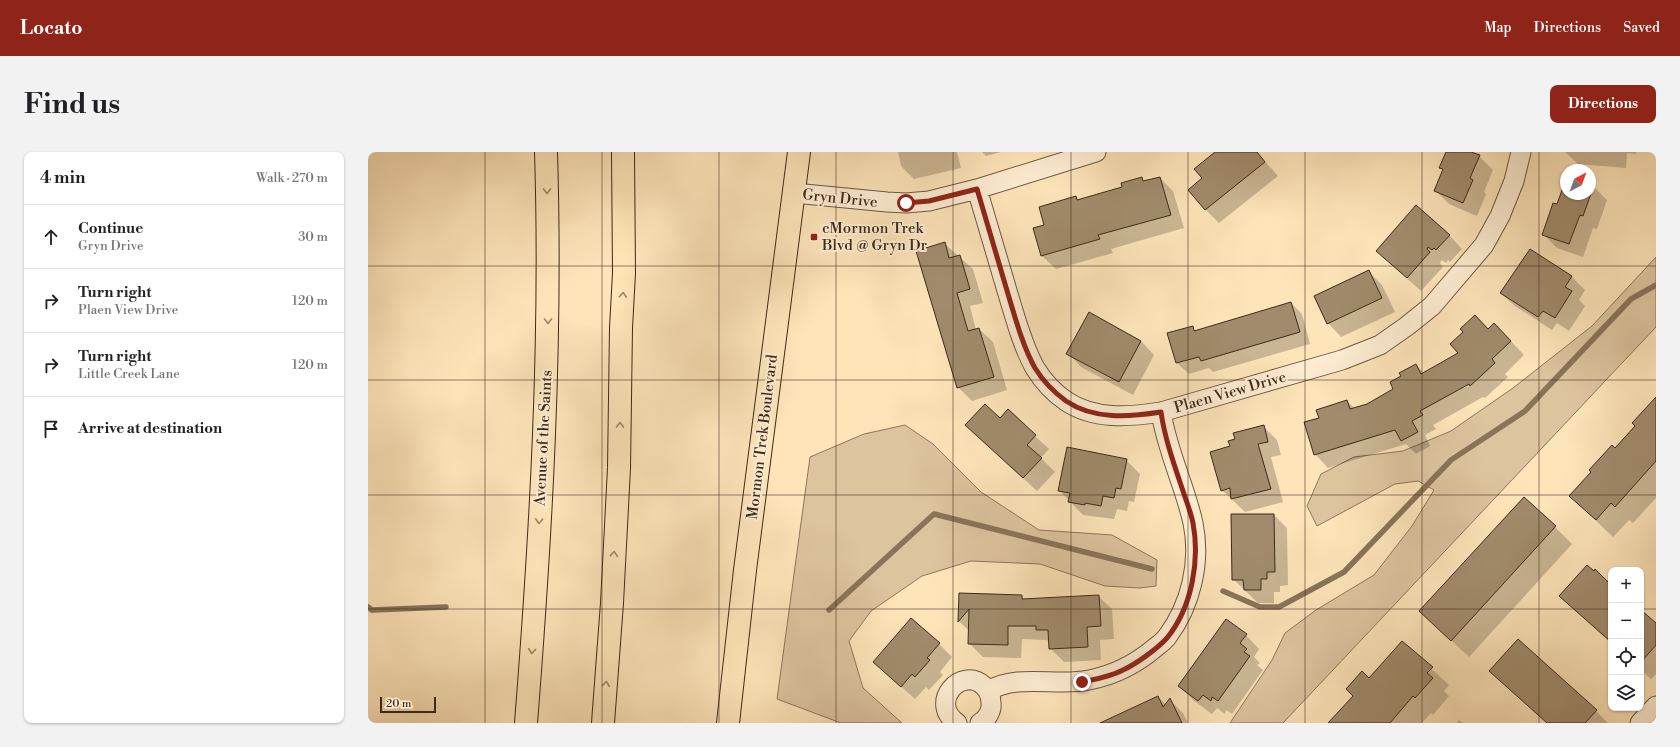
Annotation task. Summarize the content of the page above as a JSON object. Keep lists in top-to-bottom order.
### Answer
{
  "streets": {
    "main road": ["Mormon Trek Boulevard", "Avenue of the Saints"],
    "street": ["Gryn Drive", "Plaen View Drive"]
  },
  "crossings": [
    ["Gryn Drive", "Plaen View Drive"],
    ["Gryn Drive", "Mormon Trek Boulevard"]
  ],
  "places": {
    "transit": ["cMormon Trek Blvd @ Gryn Dr"]
  },
  "scale_bar": "20 m",
  "north": "top right",
  "page": {
    "header": "Locato",
    "nav": ["Map", "Directions", "Saved"],
    "buttons": "Directions",
    "title": "Find us",
    "heading": ["4 min", "Walk · 270 m"],
    "list": [
      ["Continue", "Gryn Drive", "30 m"],
      ["Turn right", "Plaen View Drive", "120 m"],
      ["Turn right", "Little Creek Lane", "120 m"],
      "Arrive at destination"
    ],
    "map_buttons": ["+", "−"],
    "scale": "20 m"
  }
}
